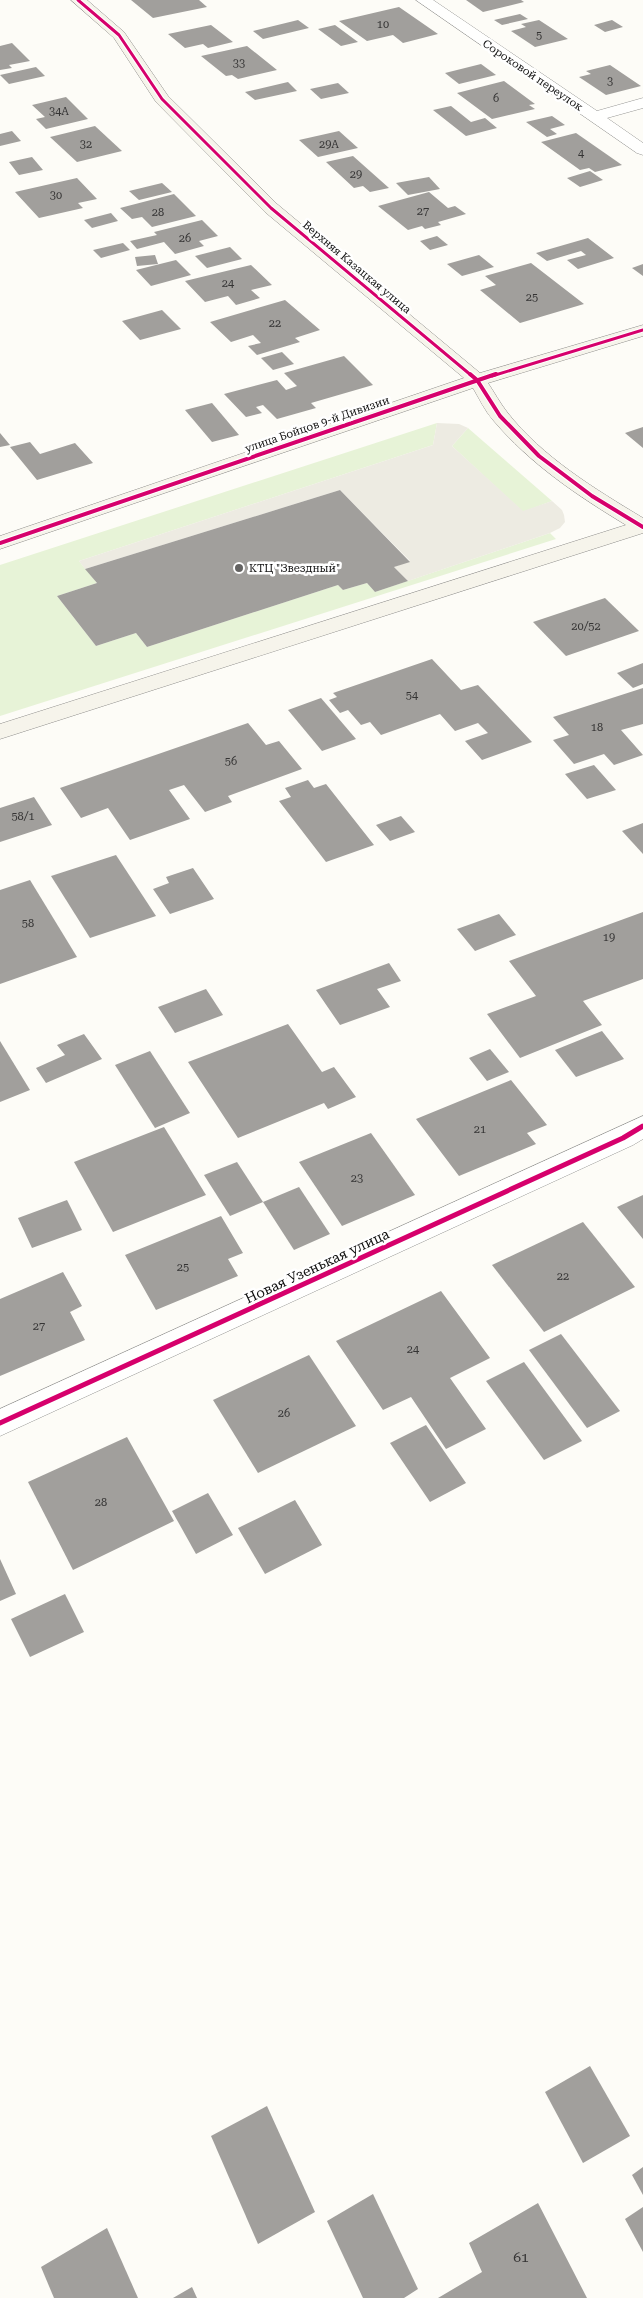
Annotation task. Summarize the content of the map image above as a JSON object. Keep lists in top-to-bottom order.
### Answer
{
  "streets": {
    "street": [
      "Сороковой переулок",
      "Верхняя Казацкая улица",
      "улица Бойцов 9-й Дивизии",
      "Новая Узенькая улица"
    ]
  },
  "crossings": [
    ["Верхняя Казацкая улица", "улица Бойцов 9-й Дивизии"]
  ],
  "places": ["КТЦ \"Звездный\""],
  "house_numbers": [
    "10",
    "5",
    "33",
    "3",
    "6",
    "34А",
    "32",
    "29А",
    "4",
    "29",
    "30",
    "27",
    "28",
    "26",
    "24",
    "25",
    "22",
    "20/52",
    "54",
    "18",
    "56",
    "58/1",
    "58",
    "19",
    "21",
    "23",
    "25",
    "22",
    "27",
    "24",
    "26",
    "28",
    "61"
  ]
}
